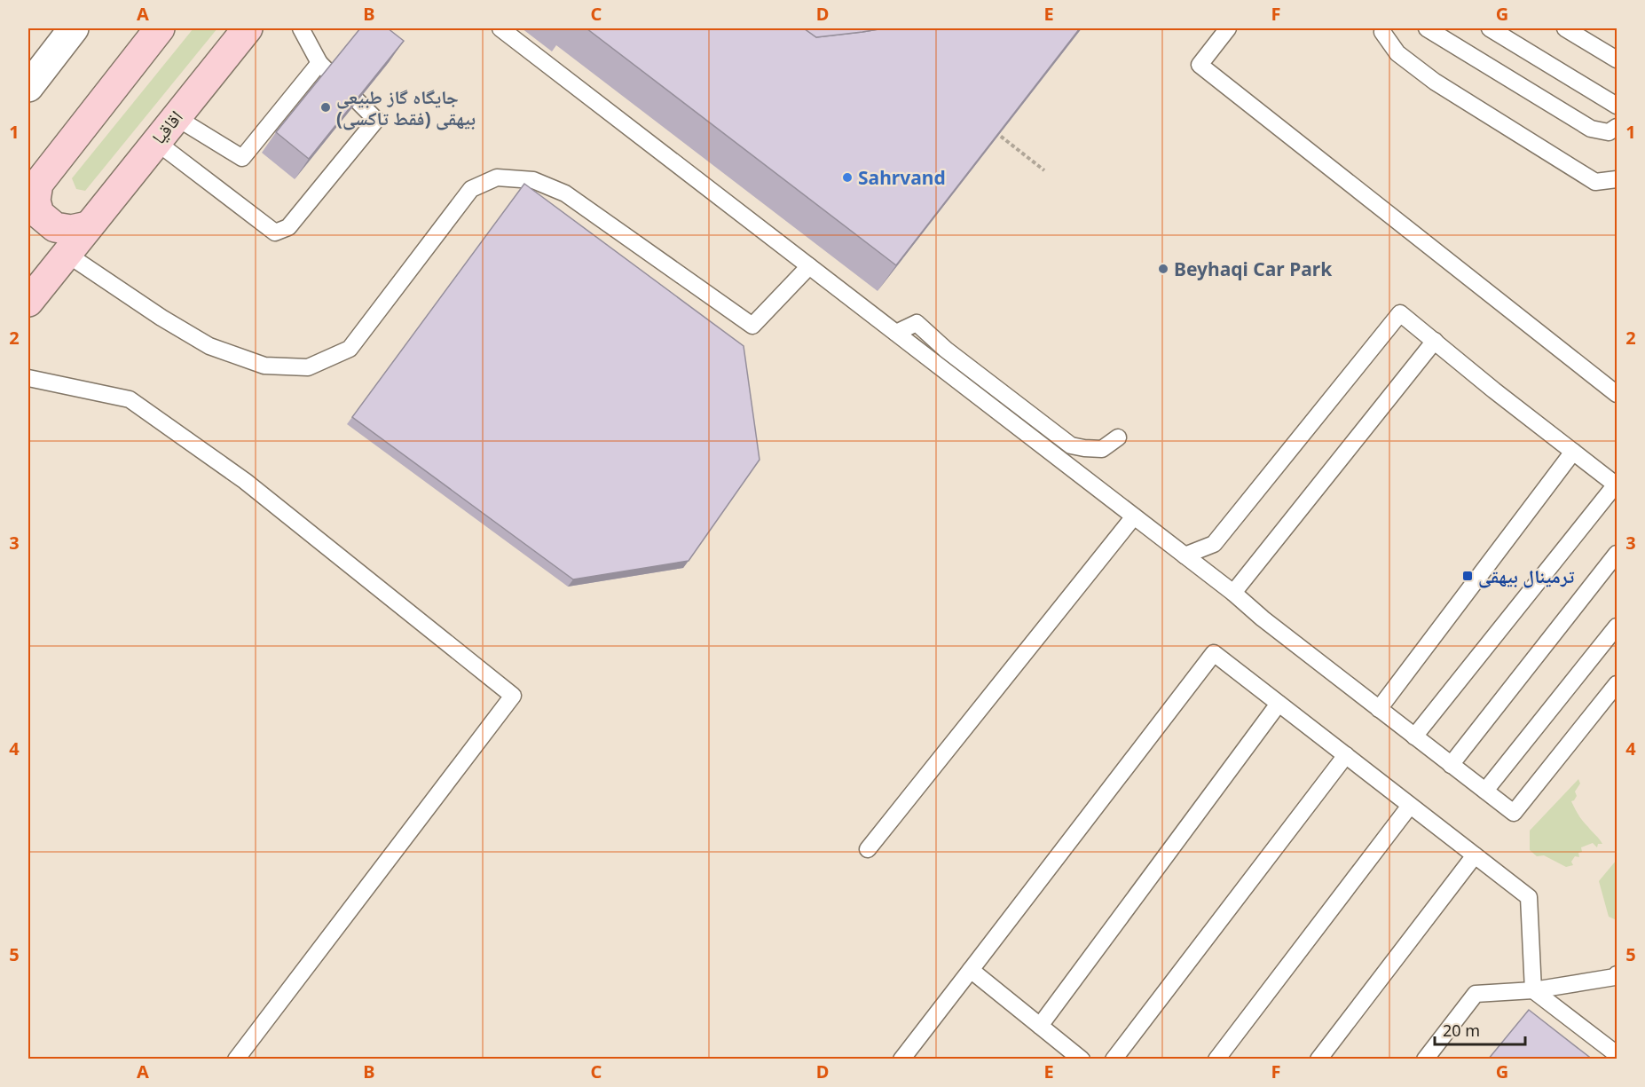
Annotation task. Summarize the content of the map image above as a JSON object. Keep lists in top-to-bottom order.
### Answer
{
  "streets": {
    "main road": ["اقاقیا"]
  },
  "places": {
    "other": ["جایگاه گاز طبیعی بیهقی (فقط تاکسی)", "Sahrvand", "Beyhaqi Car Park"],
    "transit": ["ترمینال بیهقی"]
  },
  "scale_bar": "20 m",
  "grid": {
    "columns": [
      "A",
      "B",
      "C",
      "D",
      "E",
      "F",
      "G"
    ],
    "rows": [
      "1",
      "2",
      "3",
      "4",
      "5"
    ]
  }
}
